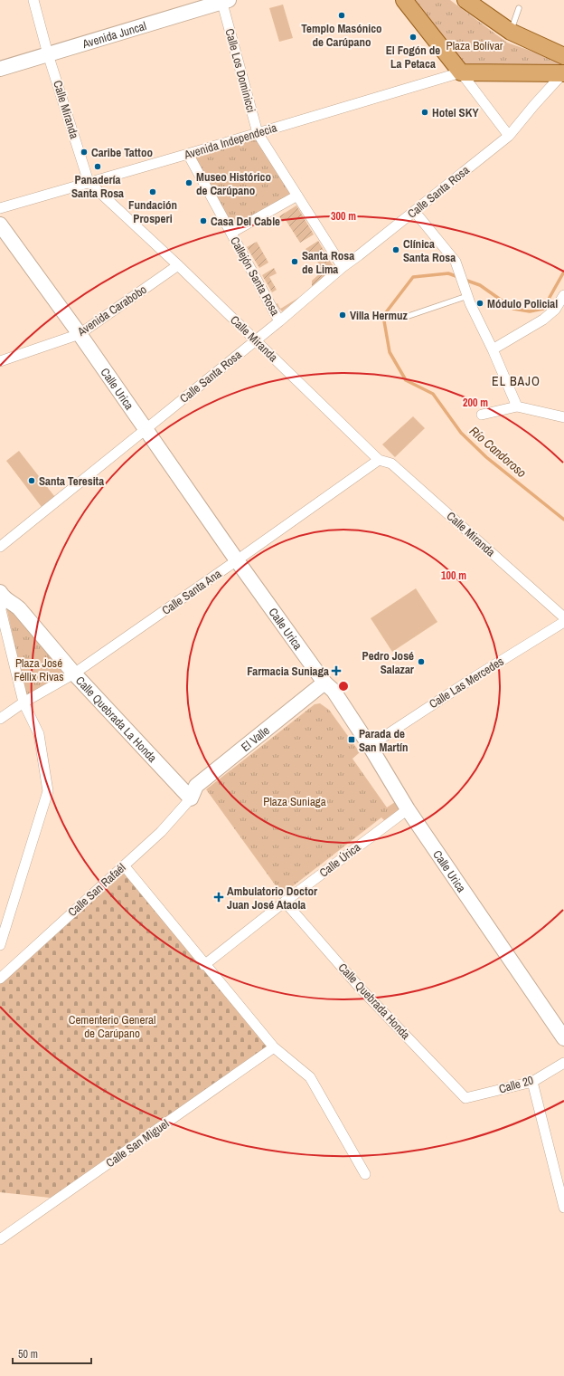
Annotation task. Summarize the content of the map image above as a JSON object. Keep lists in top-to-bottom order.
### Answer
{
  "streets": {
    "main road": [
      "Avenida Juncal",
      "Calle Urica",
      "Calle Quebrada La Honda",
      "El Valle"
    ],
    "street": [
      "Calle Los Dominicci",
      "Calle Miranda",
      "Avenida Independecia",
      "Calle Santa Rosa",
      "Callejón Santa Rosa",
      "Avenida Carabobo",
      "Calle Santa Ana",
      "Calle Las Mercedes",
      "Calle Úrica",
      "Calle San Rafaél",
      "Calle Quebrada Honda",
      "Calle 20",
      "Calle San Miguel"
    ]
  },
  "crossings": [
    ["Avenida Juncal", "Calle Los Dominicci"],
    ["Avenida Juncal", "Calle Miranda"],
    ["Calle Los Dominicci", "Avenida Independecia"],
    ["Calle Los Dominicci", "Calle Santa Rosa"],
    ["Calle Miranda", "Avenida Independecia"],
    ["Calle Miranda", "Calle Santa Rosa"],
    ["Calle Miranda", "Avenida Carabobo"],
    ["Calle Miranda", "Calle Santa Ana"],
    ["Avenida Independecia", "Callejón Santa Rosa"],
    ["Calle Santa Rosa", "Callejón Santa Rosa"],
    ["Calle Santa Rosa", "Calle Urica"],
    ["Avenida Carabobo", "Calle Urica"],
    ["Calle Urica", "Calle Santa Ana"],
    ["Calle Urica", "Calle Las Mercedes"],
    ["Calle Urica", "El Valle"],
    ["Calle Urica", "Calle Úrica"],
    ["Calle Santa Ana", "Calle Quebrada La Honda"],
    ["Calle Quebrada La Honda", "El Valle"],
    ["Calle Quebrada La Honda", "Calle San Rafaél"],
    ["El Valle", "Calle San Rafaél"],
    ["Calle Úrica", "Calle Quebrada Honda"],
    ["Calle Quebrada Honda", "Calle 20"]
  ],
  "districts": ["EL BAJO"],
  "water": ["Río Candoroso"],
  "parks": [
    "Plaza Bolívar",
    "Plaza José Féllix Rivas",
    "Plaza Suniaga",
    "Cementerio General de Carúpano"
  ],
  "places": {
    "other": [
      "Templo Masónico de Carúpano",
      "El Fogón de La Petaca",
      "Hotel SKY",
      "Caribe Tattoo",
      "Panadería Santa Rosa",
      "Museo Histórico de Carúpano",
      "Fundación Prosperi",
      "Casa Del Cable",
      "Clínica Santa Rosa",
      "Santa Rosa de Lima",
      "Módulo Policial",
      "Villa Hermuz",
      "Santa Teresita",
      "Pedro José Salazar"
    ],
    "health": ["Farmacia Suniaga", "Ambulatorio Doctor Juan José Ataola"],
    "transit": ["Parada de San Martín"]
  },
  "scale_bar": "50 m",
  "rings": ["300 m", "200 m", "100 m"]
}
